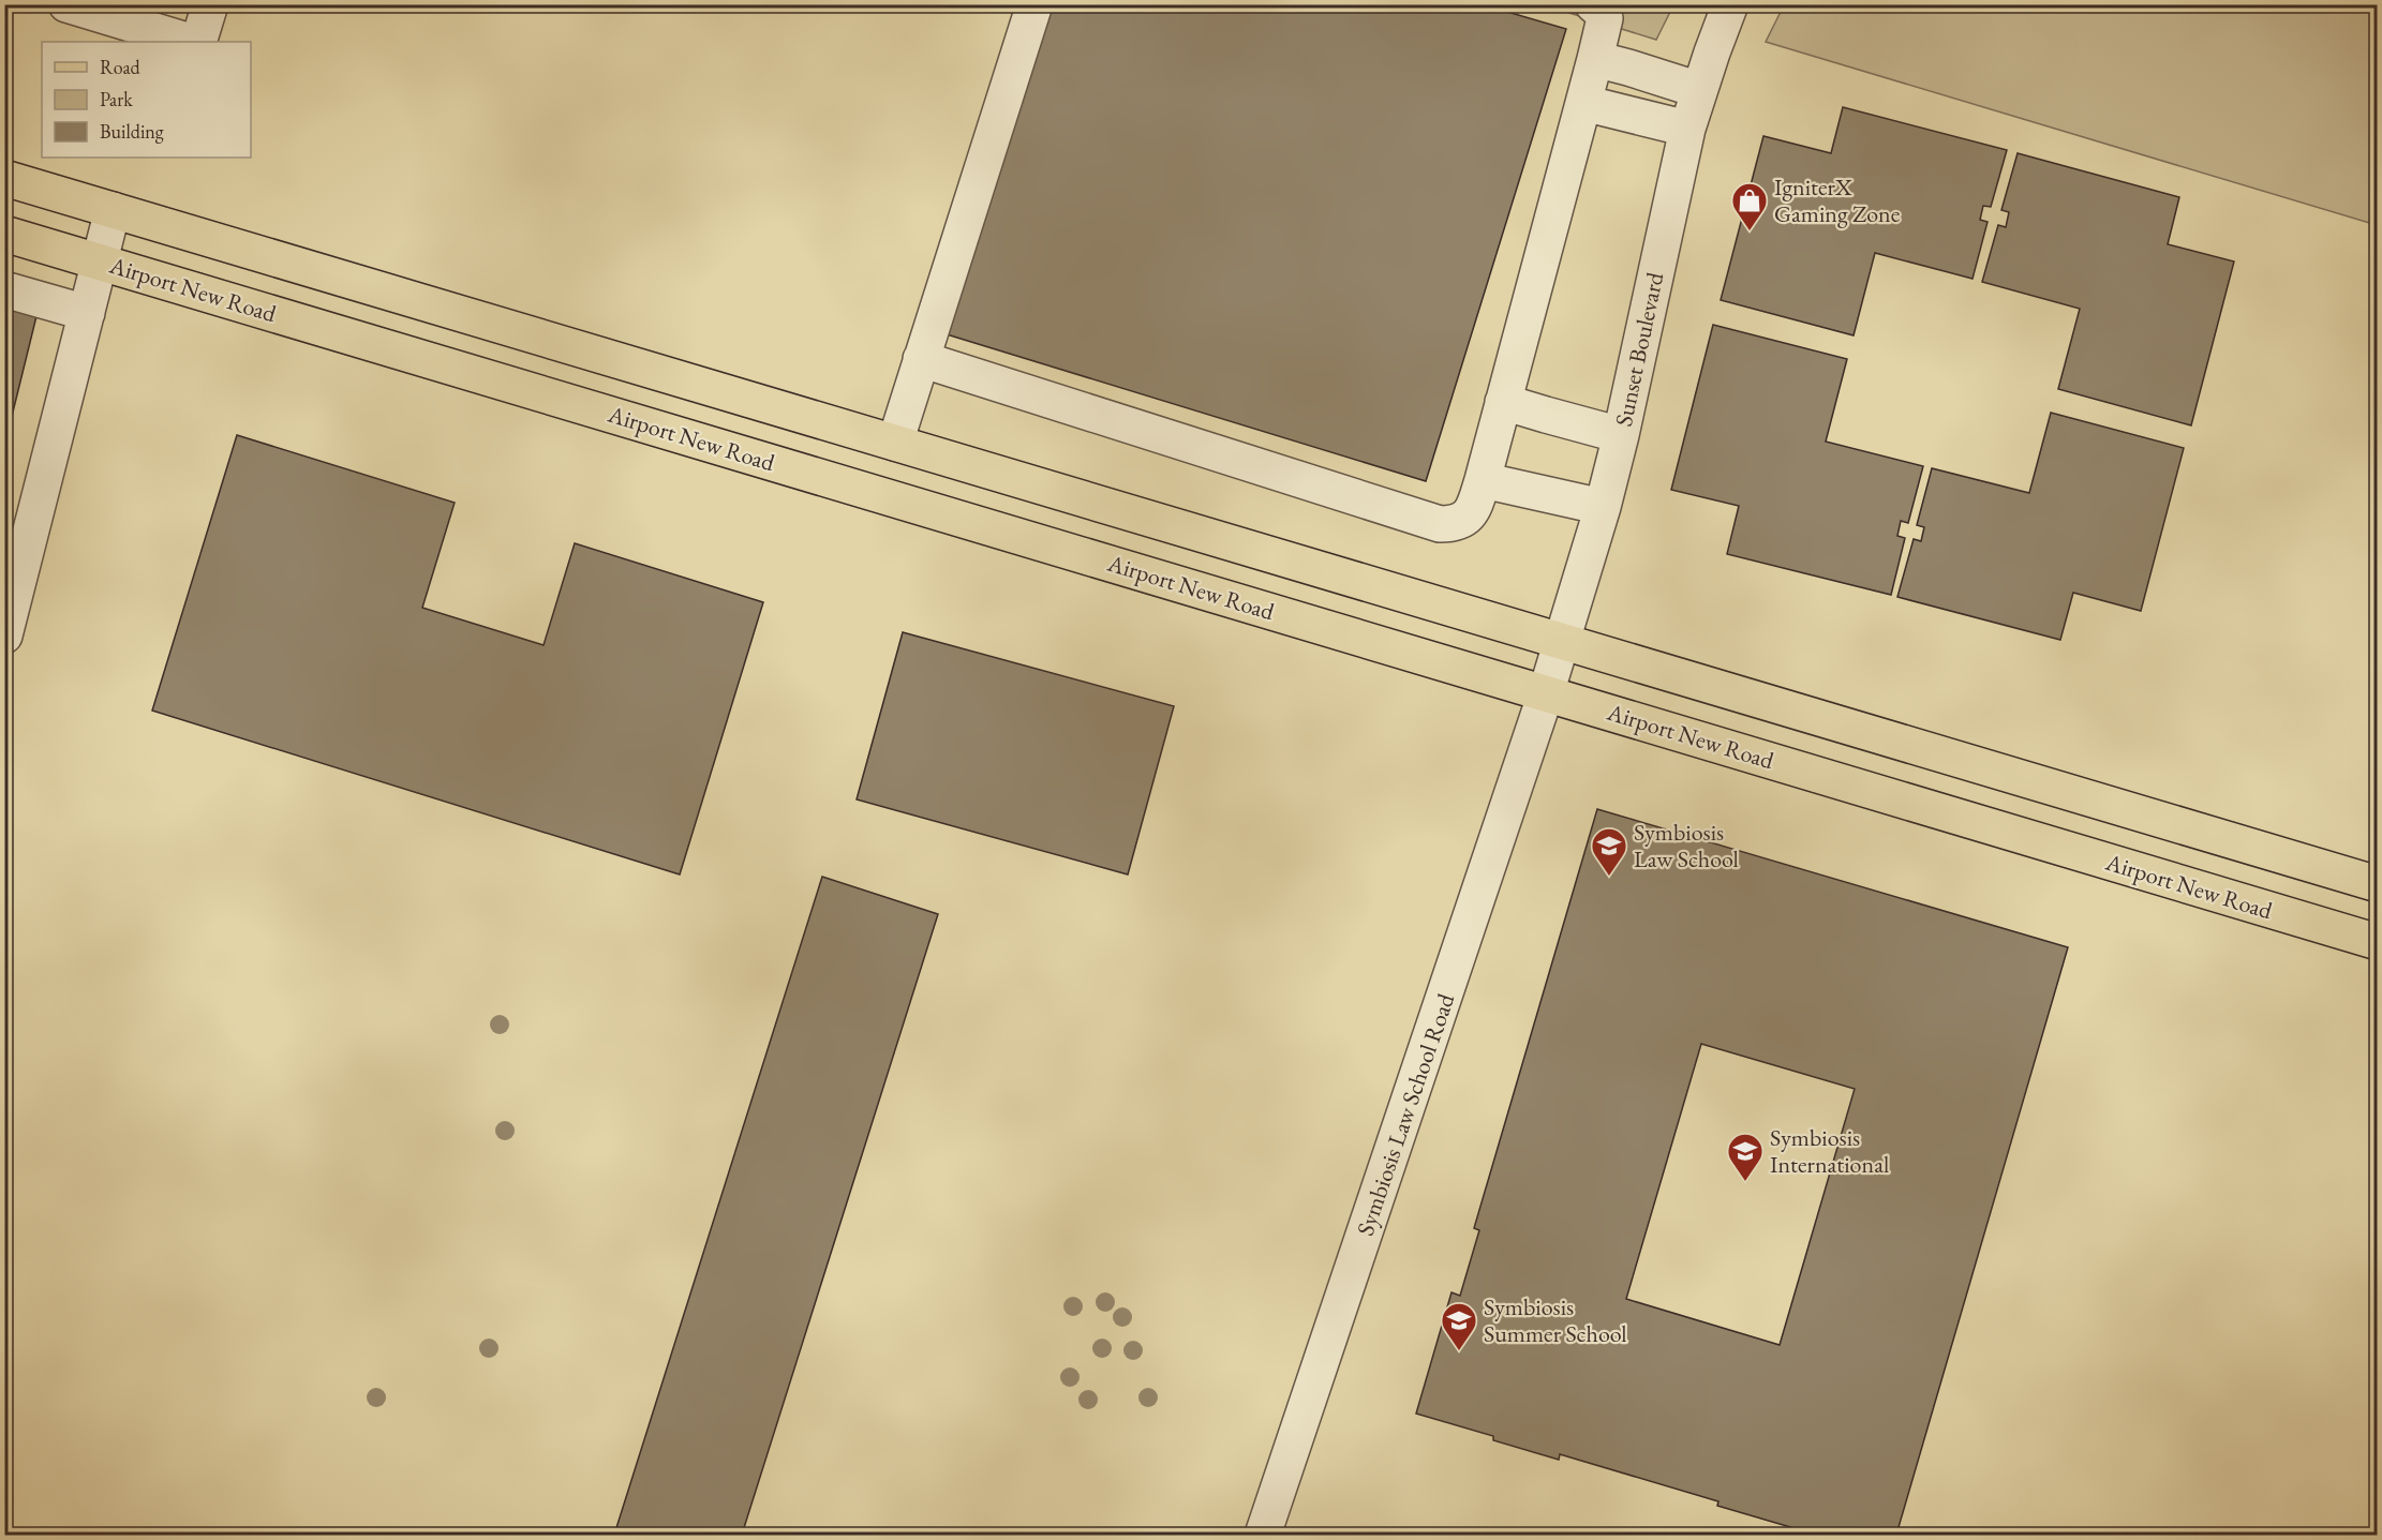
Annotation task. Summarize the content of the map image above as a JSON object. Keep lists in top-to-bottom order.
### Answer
{
  "streets": {
    "main road": ["Airport New Road"],
    "street": ["Sunset Boulevard", "Symbiosis Law School Road"]
  },
  "crossings": [
    ["Airport New Road", "Sunset Boulevard"],
    ["Airport New Road", "Symbiosis Law School Road"],
    ["Sunset Boulevard", "Symbiosis Law School Road"]
  ],
  "places": {
    "shop": ["IgniterX Gaming Zone"],
    "school or university": ["Symbiosis Law School", "Symbiosis International", "Symbiosis Summer School"]
  },
  "legend": ["Road", "Park", "Building"]
}
